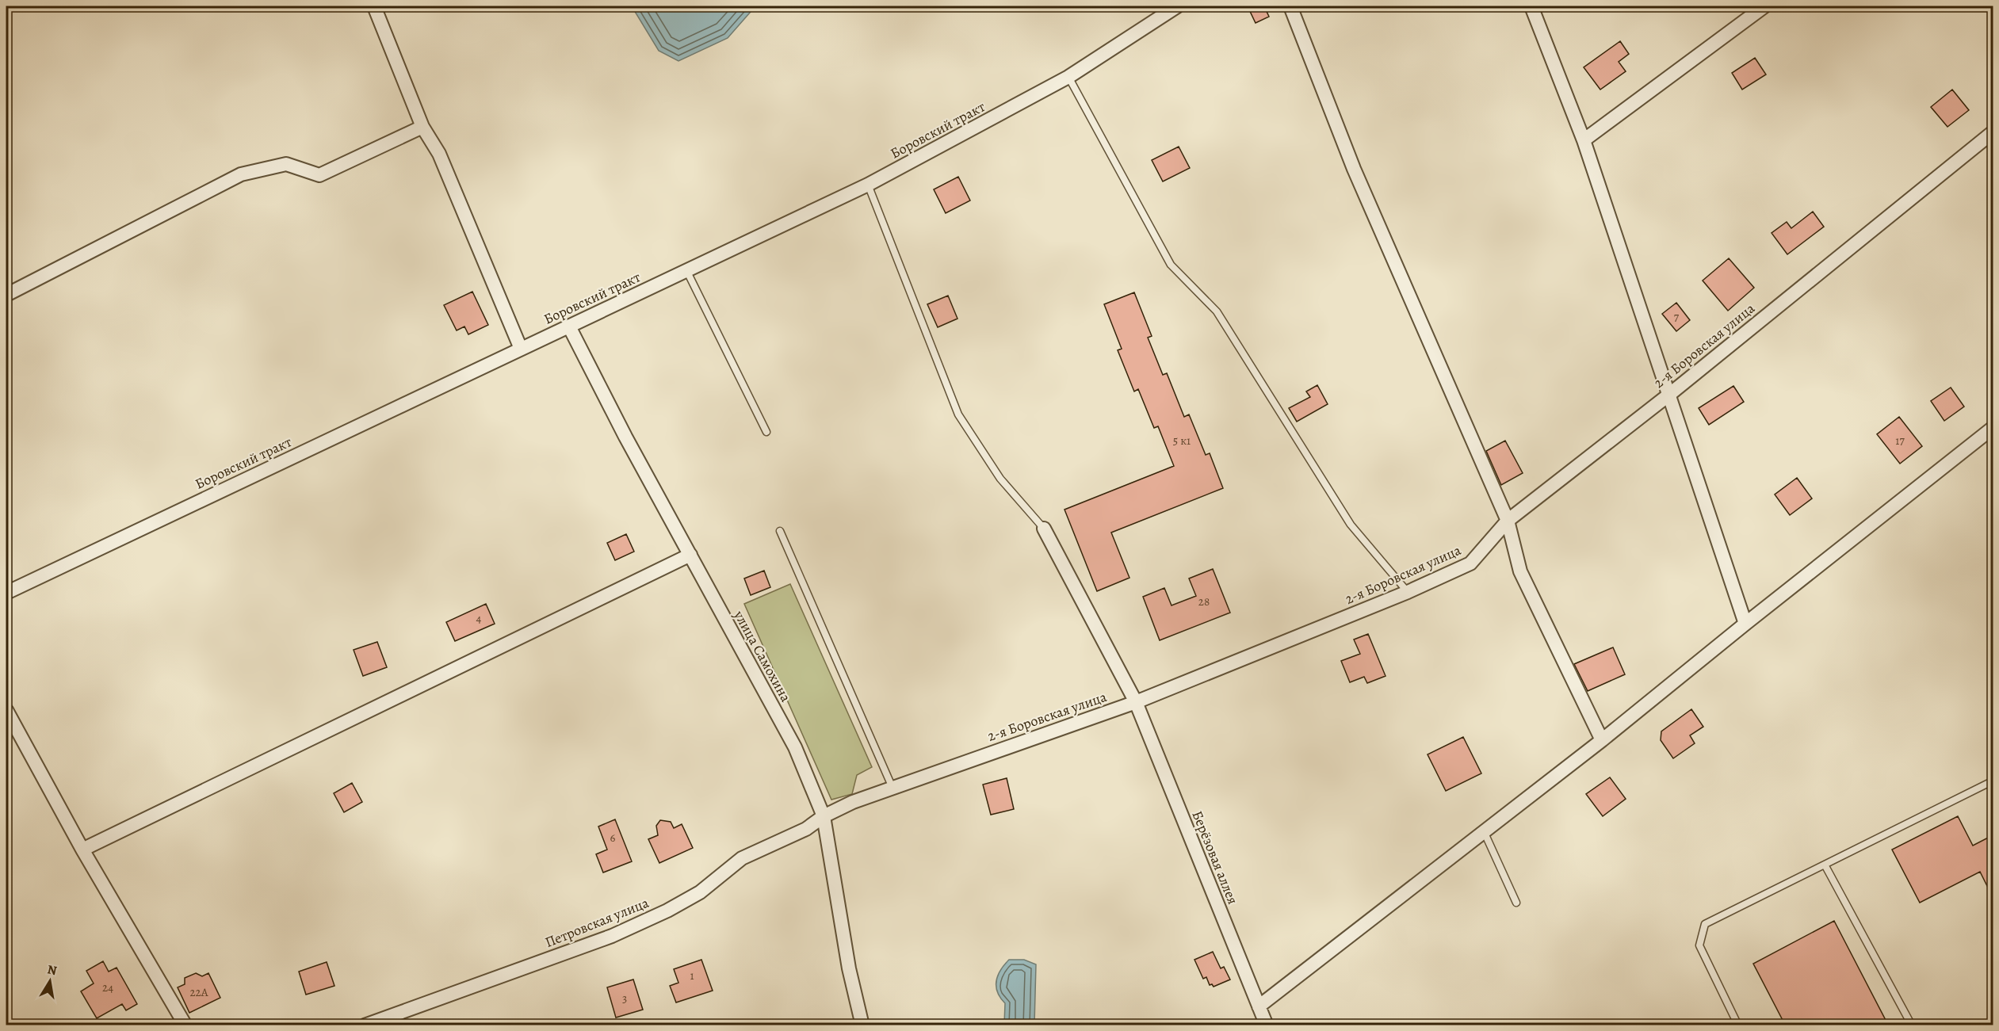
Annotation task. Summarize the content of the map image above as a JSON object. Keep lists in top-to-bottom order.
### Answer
{
  "streets": {
    "street": [
      "Боровский тракт",
      "2-я Боровская улица",
      "улица Самохина",
      "Берёзовая аллея",
      "Петровская улица"
    ]
  },
  "crossings": [
    ["Боровский тракт", "улица Самохина"],
    ["2-я Боровская улица", "улица Самохина"],
    ["2-я Боровская улица", "Берёзовая аллея"],
    ["2-я Боровская улица", "Петровская улица"],
    ["улица Самохина", "Петровская улица"]
  ],
  "house_numbers": [
    "7",
    "5 к1",
    "17",
    "28",
    "4",
    "6",
    "1",
    "24",
    "22А",
    "3"
  ],
  "north": "top"
}
